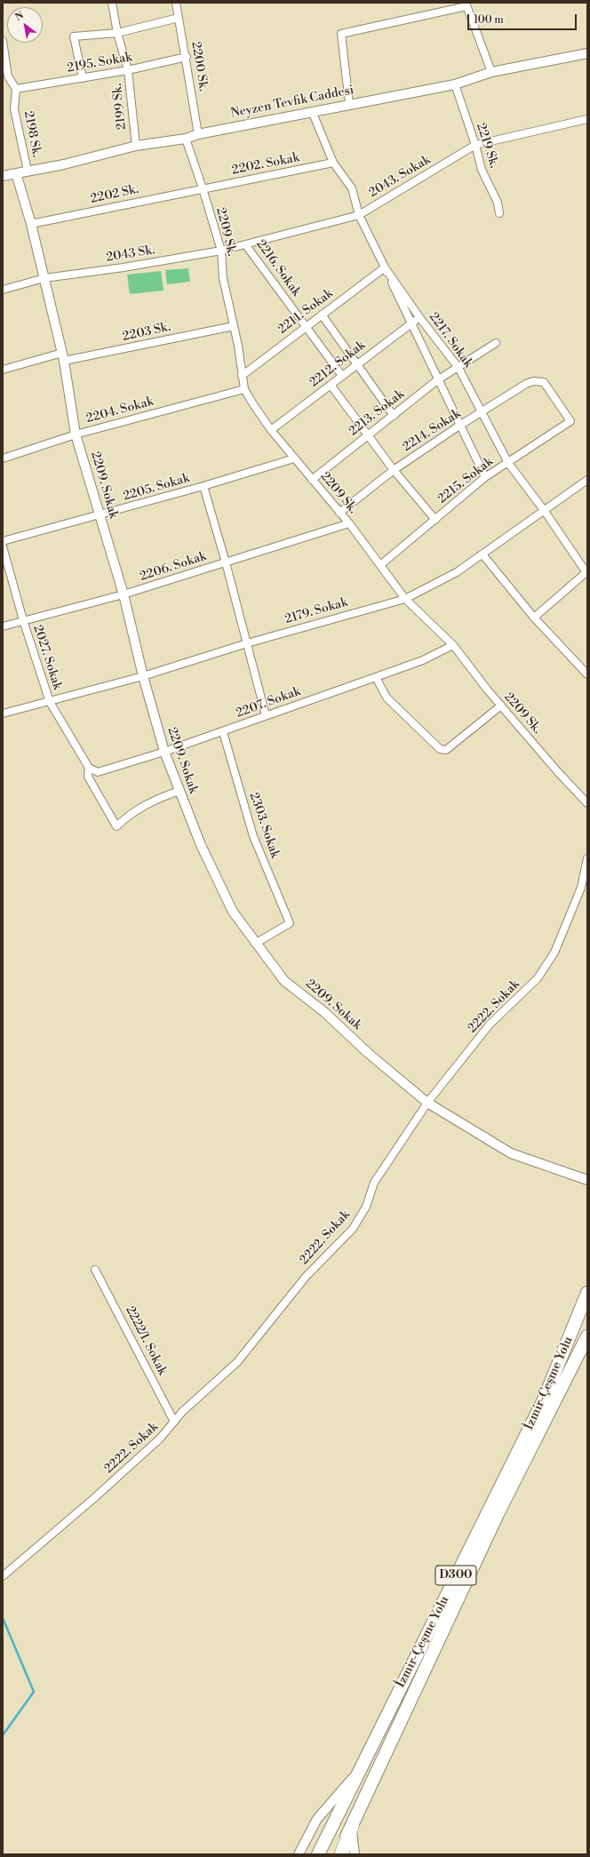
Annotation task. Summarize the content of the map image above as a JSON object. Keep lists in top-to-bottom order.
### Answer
{
  "streets": {
    "highway": ["İzmir-Çeşme Yolu", "D300"],
    "street": [
      "2195. Sokak",
      "2200 Sk.",
      "Neyzen Tevfik Caddesi",
      "2199 Sk.",
      "2198 Sk.",
      "2219 Sk.",
      "2202. Sokak",
      "2043. Sokak",
      "2202 Sk.",
      "2209 Sk.",
      "2043 Sk.",
      "2216. Sokak",
      "2211. Sokak",
      "2203 Sk.",
      "2217. Sokak",
      "2212. Sokak",
      "2204. Sokak",
      "2213. Sokak",
      "2214. Sokak",
      "2215. Sokak",
      "2209. Sokak",
      "2205. Sokak",
      "2206. Sokak",
      "2179. Sokak",
      "2027. Sokak",
      "2207. Sokak",
      "2303. Sokak",
      "2222. Sokak",
      "2222/1. Sokak"
    ]
  },
  "crossings": [
    ["2195. Sokak", "2200 Sk."],
    ["2195. Sokak", "2199 Sk."],
    ["2195. Sokak", "2198 Sk."],
    ["2200 Sk.", "Neyzen Tevfik Caddesi"],
    ["Neyzen Tevfik Caddesi", "2199 Sk."],
    ["Neyzen Tevfik Caddesi", "2198 Sk."],
    ["Neyzen Tevfik Caddesi", "2219 Sk."],
    ["Neyzen Tevfik Caddesi", "2209 Sk."],
    ["Neyzen Tevfik Caddesi", "2217. Sokak"],
    ["Neyzen Tevfik Caddesi", "2209. Sokak"],
    ["2219 Sk.", "2043. Sokak"],
    ["2202. Sokak", "2202 Sk."],
    ["2202. Sokak", "2209 Sk."],
    ["2202. Sokak", "2217. Sokak"],
    ["2043. Sokak", "2209 Sk."],
    ["2043. Sokak", "2043 Sk."],
    ["2043. Sokak", "2216. Sokak"],
    ["2043. Sokak", "2217. Sokak"],
    ["2202 Sk.", "2209 Sk."],
    ["2202 Sk.", "2209. Sokak"],
    ["2209 Sk.", "2043 Sk."],
    ["2209 Sk.", "2211. Sokak"],
    ["2209 Sk.", "2203 Sk."],
    ["2209 Sk.", "2212. Sokak"],
    ["2209 Sk.", "2204. Sokak"],
    ["2209 Sk.", "2213. Sokak"],
    ["2209 Sk.", "2214. Sokak"],
    ["2209 Sk.", "2215. Sokak"],
    ["2209 Sk.", "2205. Sokak"],
    ["2209 Sk.", "2206. Sokak"],
    ["2209 Sk.", "2179. Sokak"],
    ["2209 Sk.", "2207. Sokak"],
    ["2043 Sk.", "2209. Sokak"],
    ["2216. Sokak", "2211. Sokak"],
    ["2216. Sokak", "2212. Sokak"],
    ["2211. Sokak", "2217. Sokak"],
    ["2203 Sk.", "2209. Sokak"],
    ["2217. Sokak", "2212. Sokak"],
    ["2217. Sokak", "2213. Sokak"],
    ["2217. Sokak", "2214. Sokak"],
    ["2217. Sokak", "2215. Sokak"],
    ["2217. Sokak", "2179. Sokak"],
    ["2204. Sokak", "2209. Sokak"],
    ["2214. Sokak", "2215. Sokak"],
    ["2209. Sokak", "2205. Sokak"],
    ["2209. Sokak", "2206. Sokak"],
    ["2209. Sokak", "2179. Sokak"],
    ["2209. Sokak", "2027. Sokak"],
    ["2209. Sokak", "2207. Sokak"],
    ["2209. Sokak", "2303. Sokak"],
    ["2209. Sokak", "2222. Sokak"],
    ["2206. Sokak", "2027. Sokak"],
    ["2179. Sokak", "2027. Sokak"],
    ["2027. Sokak", "2207. Sokak"],
    ["2207. Sokak", "2303. Sokak"],
    ["2222. Sokak", "2222/1. Sokak"]
  ],
  "scale_bar": "100 m",
  "north": "top left"
}
